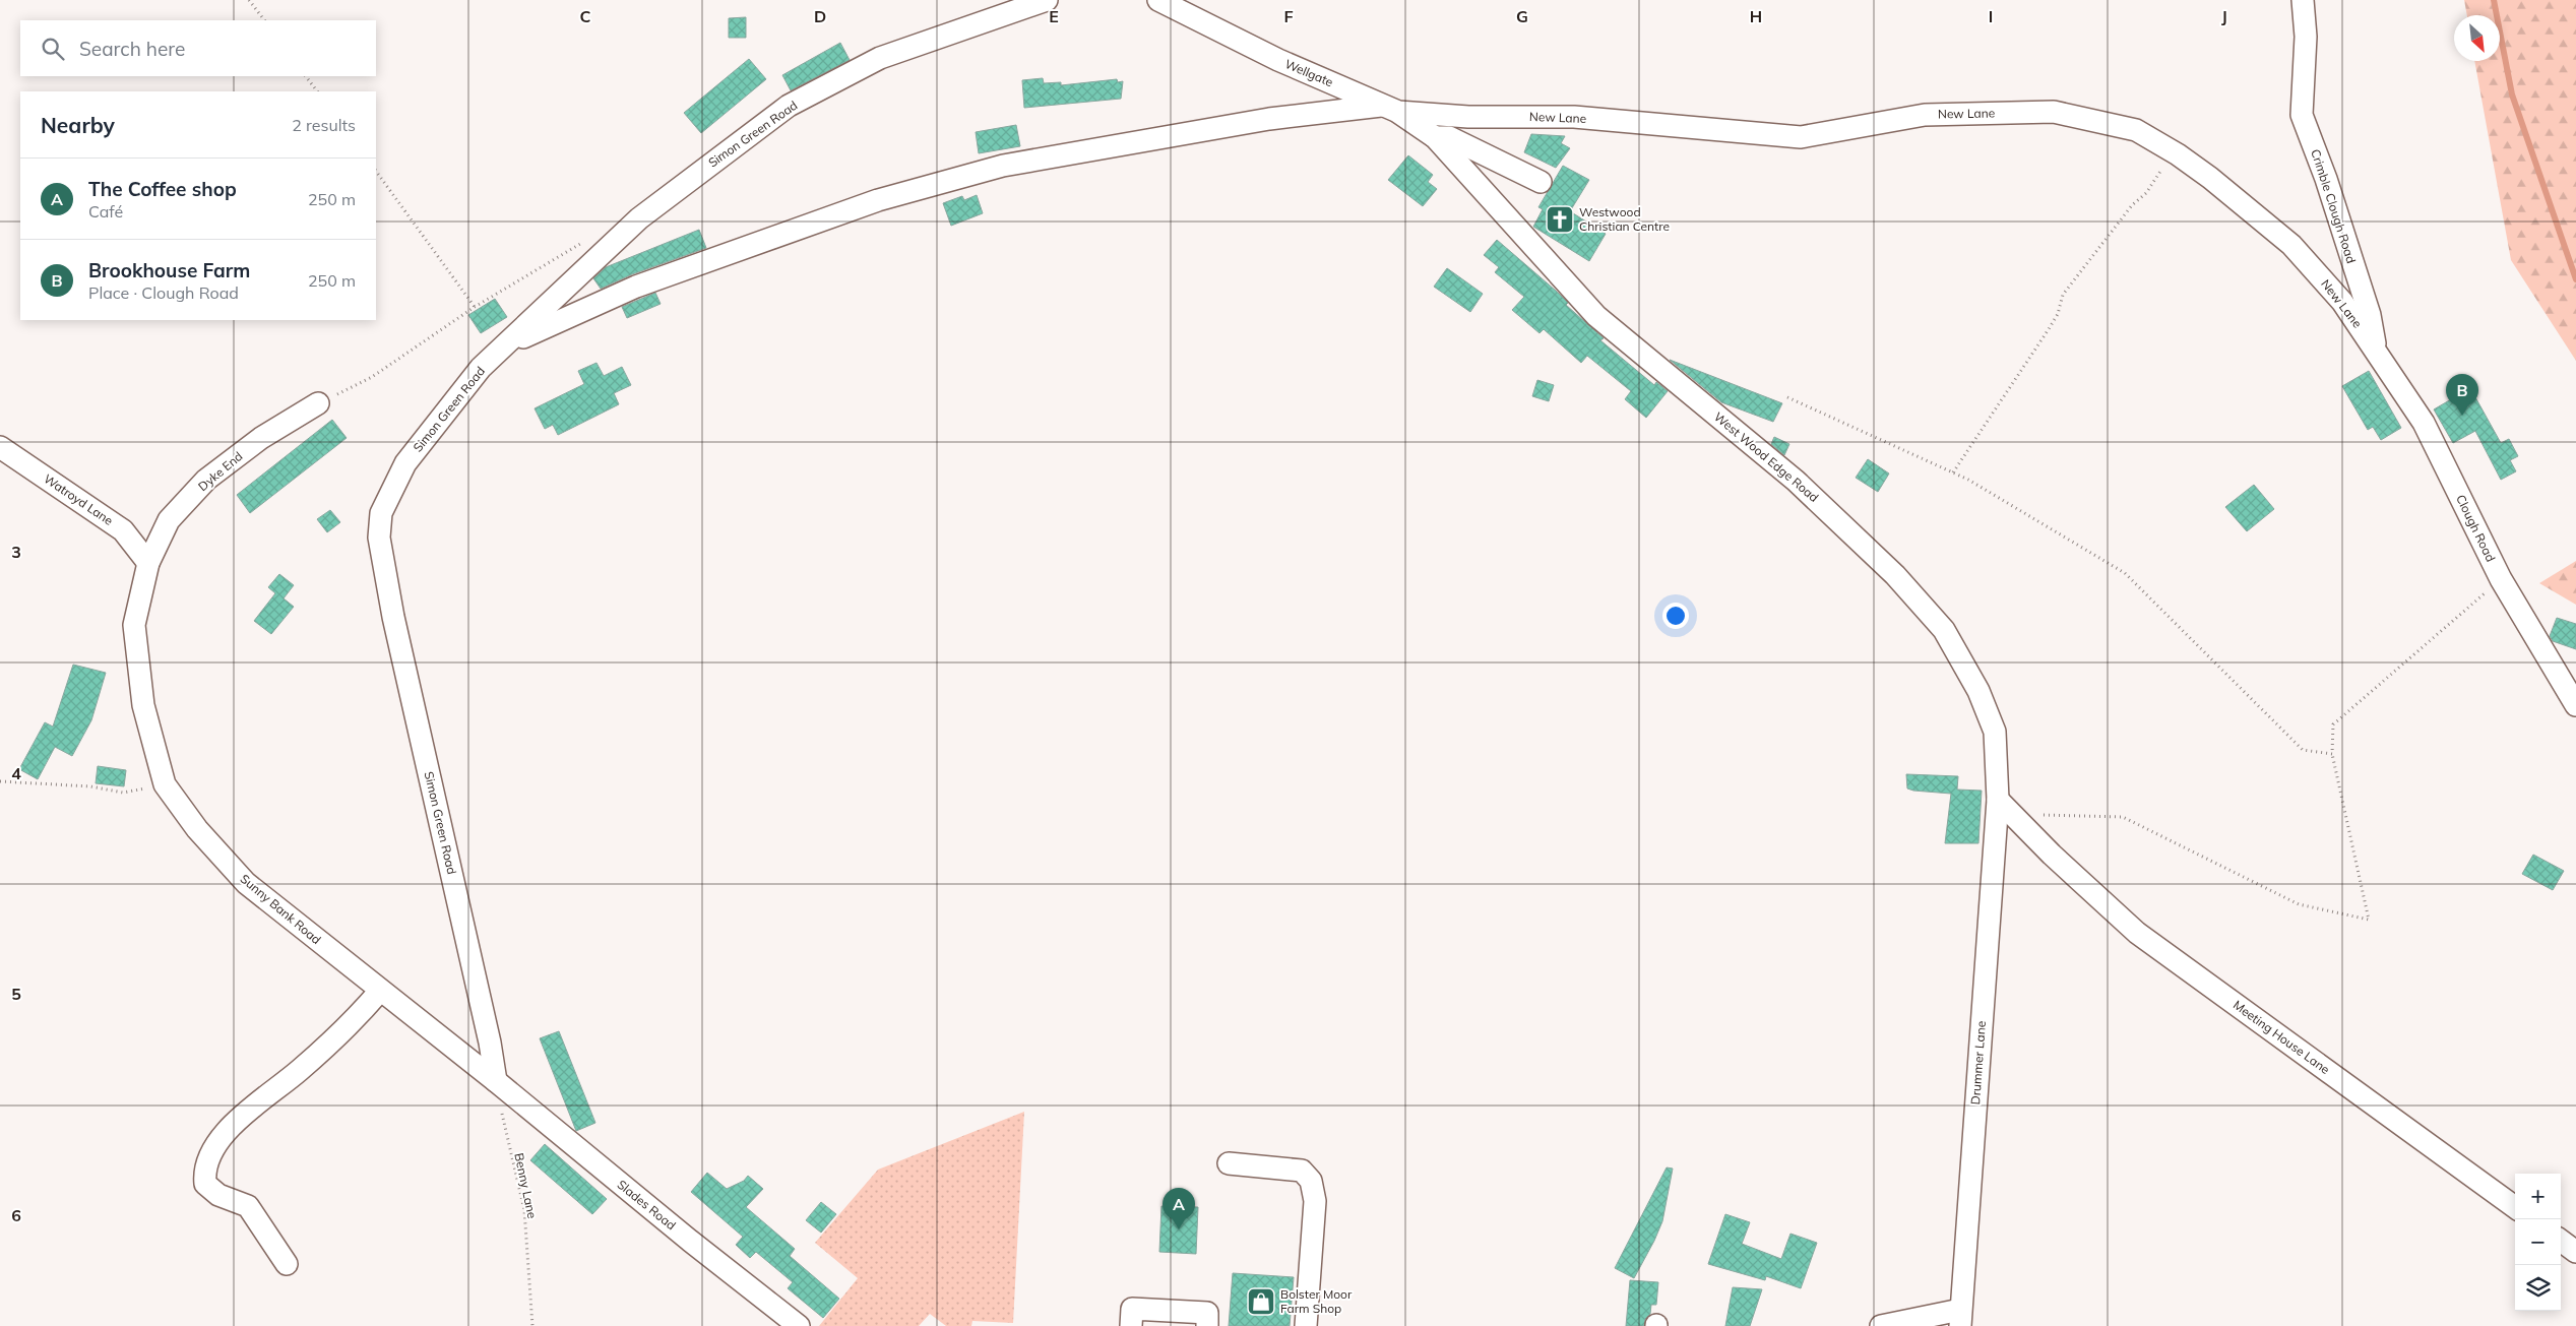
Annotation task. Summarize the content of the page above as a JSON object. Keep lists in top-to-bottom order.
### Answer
{
  "streets": {
    "street": [
      "Wellgate",
      "New Lane",
      "Simon Green Road",
      "Crimble Clough Road",
      "West Wood Edge Road",
      "Dyke End",
      "Watroyd Lane",
      "Clough Road",
      "Sunny Bank Road",
      "Meeting House Lane",
      "Drummer Lane",
      "Slades Road"
    ],
    "path": ["Benny Lane"]
  },
  "crossings": [
    ["Wellgate", "New Lane"],
    ["Wellgate", "West Wood Edge Road"],
    ["New Lane", "Crimble Clough Road"],
    ["New Lane", "Clough Road"],
    ["Simon Green Road", "Sunny Bank Road"],
    ["Simon Green Road", "Benny Lane"],
    ["Simon Green Road", "Slades Road"],
    ["Crimble Clough Road", "Clough Road"],
    ["West Wood Edge Road", "Meeting House Lane"],
    ["West Wood Edge Road", "Drummer Lane"],
    ["Dyke End", "Watroyd Lane"],
    ["Dyke End", "Sunny Bank Road"],
    ["Watroyd Lane", "Sunny Bank Road"],
    ["Sunny Bank Road", "Benny Lane"],
    ["Sunny Bank Road", "Slades Road"],
    ["Meeting House Lane", "Drummer Lane"],
    ["Benny Lane", "Slades Road"]
  ],
  "places": {
    "church": ["Westwood Christian Centre"],
    "shop": ["Bolster Moor Farm Shop"]
  },
  "north": "bottom right",
  "page": {
    "search": "Search here",
    "heading": ["Nearby", "2 results"],
    "list": [
      {
        "mark": "A",
        "name": "The Coffee shop",
        "note": "Café",
        "value": "250 m"
      },
      {
        "mark": "B",
        "name": "Brookhouse Farm",
        "note": "Place · Clough Road",
        "value": "250 m"
      }
    ],
    "pins": ["B", "A"],
    "map_buttons": ["+", "−"]
  },
  "grid": {
    "columns": [
      "C",
      "D",
      "E",
      "F",
      "G",
      "H",
      "I",
      "J"
    ],
    "rows": [
      "3",
      "4",
      "5",
      "6"
    ]
  }
}
